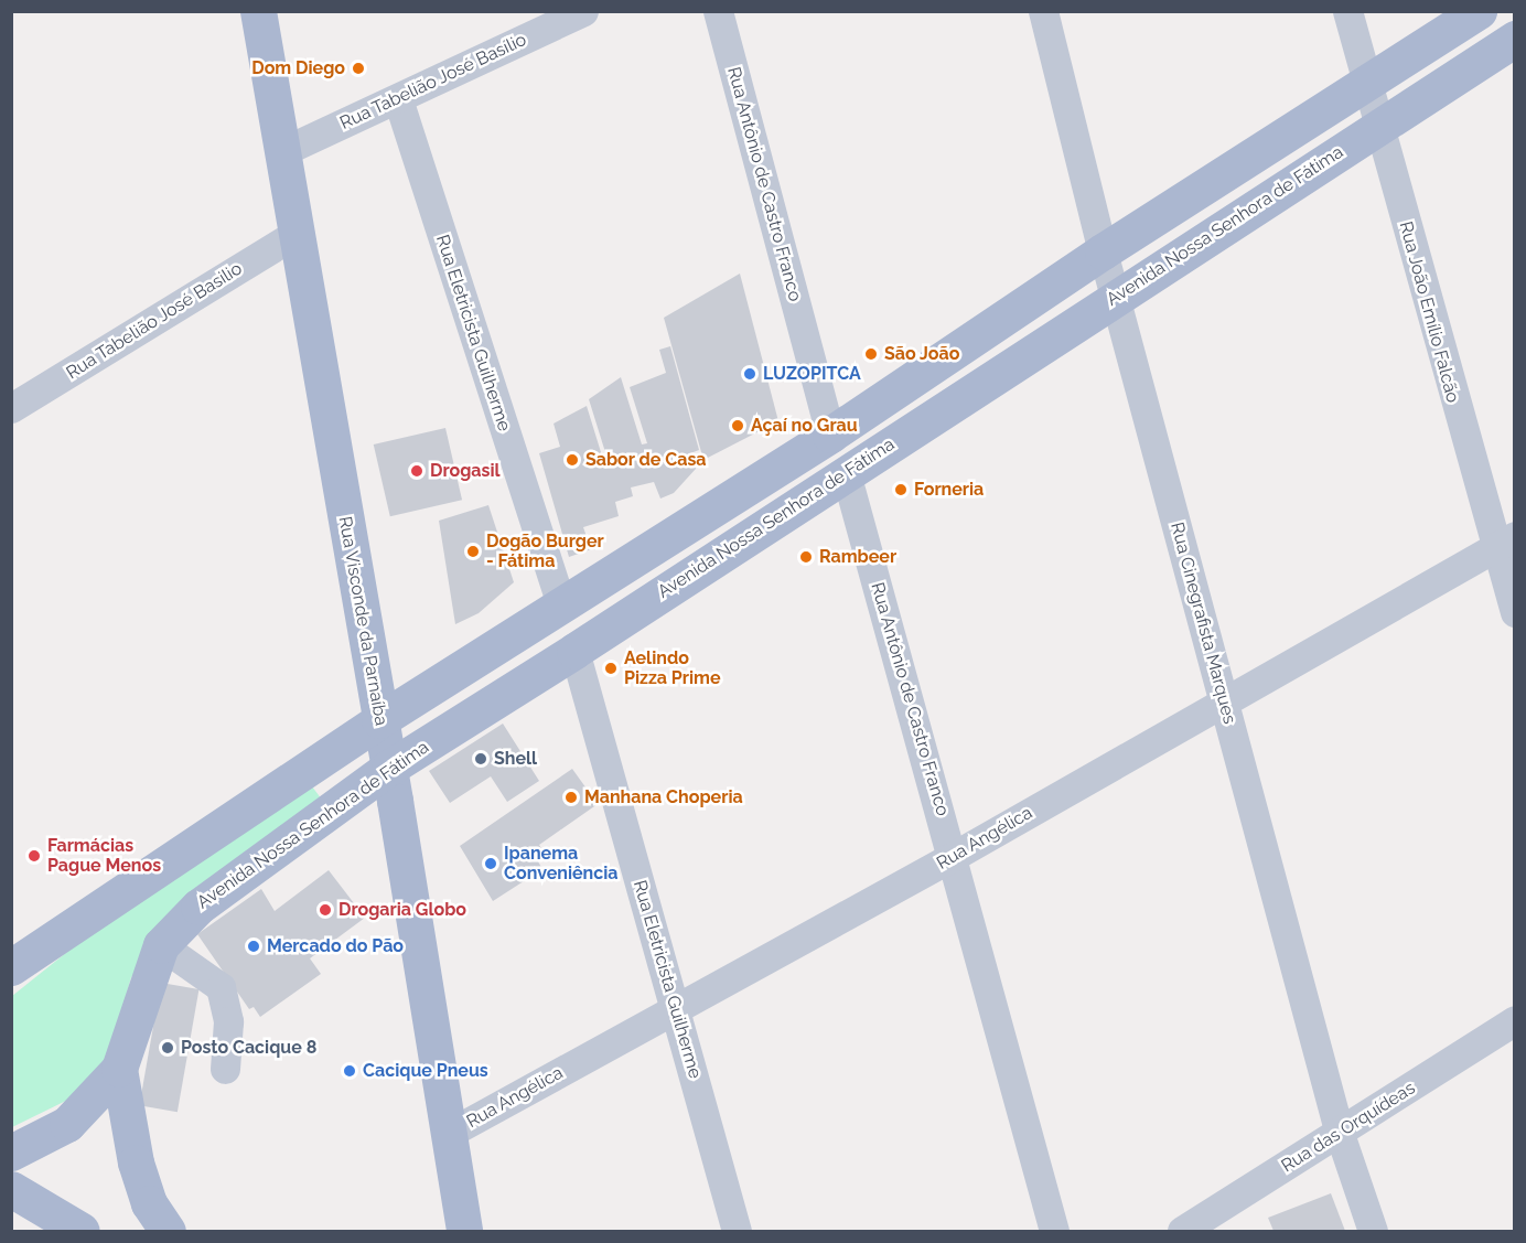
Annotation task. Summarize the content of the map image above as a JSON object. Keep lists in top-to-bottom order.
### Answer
{
  "streets": {
    "main road": ["Avenida Nossa Senhora de Fátima", "Rua Visconde da Parnaíba"],
    "street": [
      "Rua Tabelião José Basílio",
      "Rua Antônio de Castro Franco",
      "Rua João Emílio Falcão",
      "Rua Tabelião José Basilio",
      "Rua Eletricista Guilherme",
      "Rua Cinegrafista Marques",
      "Rua Angélica",
      "Rua das Orquídeas"
    ]
  },
  "crossings": [
    ["Rua Tabelião José Basílio", "Rua Eletricista Guilherme"],
    ["Rua Tabelião José Basílio", "Rua Visconde da Parnaíba"],
    ["Rua Antônio de Castro Franco", "Avenida Nossa Senhora de Fátima"],
    ["Rua Antônio de Castro Franco", "Rua Angélica"],
    ["Avenida Nossa Senhora de Fátima", "Rua João Emílio Falcão"],
    ["Avenida Nossa Senhora de Fátima", "Rua Eletricista Guilherme"],
    ["Avenida Nossa Senhora de Fátima", "Rua Visconde da Parnaíba"],
    ["Avenida Nossa Senhora de Fátima", "Rua Cinegrafista Marques"],
    ["Rua João Emílio Falcão", "Rua Angélica"],
    ["Rua Tabelião José Basilio", "Rua Visconde da Parnaíba"],
    ["Rua Eletricista Guilherme", "Rua Angélica"],
    ["Rua Visconde da Parnaíba", "Rua Angélica"],
    ["Rua Cinegrafista Marques", "Rua Angélica"],
    ["Rua Cinegrafista Marques", "Rua das Orquídeas"]
  ],
  "places": [
    "Dom Diego",
    "São João",
    "LUZOPITCA",
    "Açaí no Grau",
    "Sabor de Casa",
    "Drogasil",
    "Forneria",
    "Dogão Burger - Fátima",
    "Rambeer",
    "Aelindo Pizza Prime",
    "Shell",
    "Manhana Choperia",
    "Farmácias Pague Menos",
    "Ipanema Conveniência",
    "Drogaria Globo",
    "Mercado do Pão",
    "Posto Cacique 8",
    "Cacique Pneus"
  ]
}
